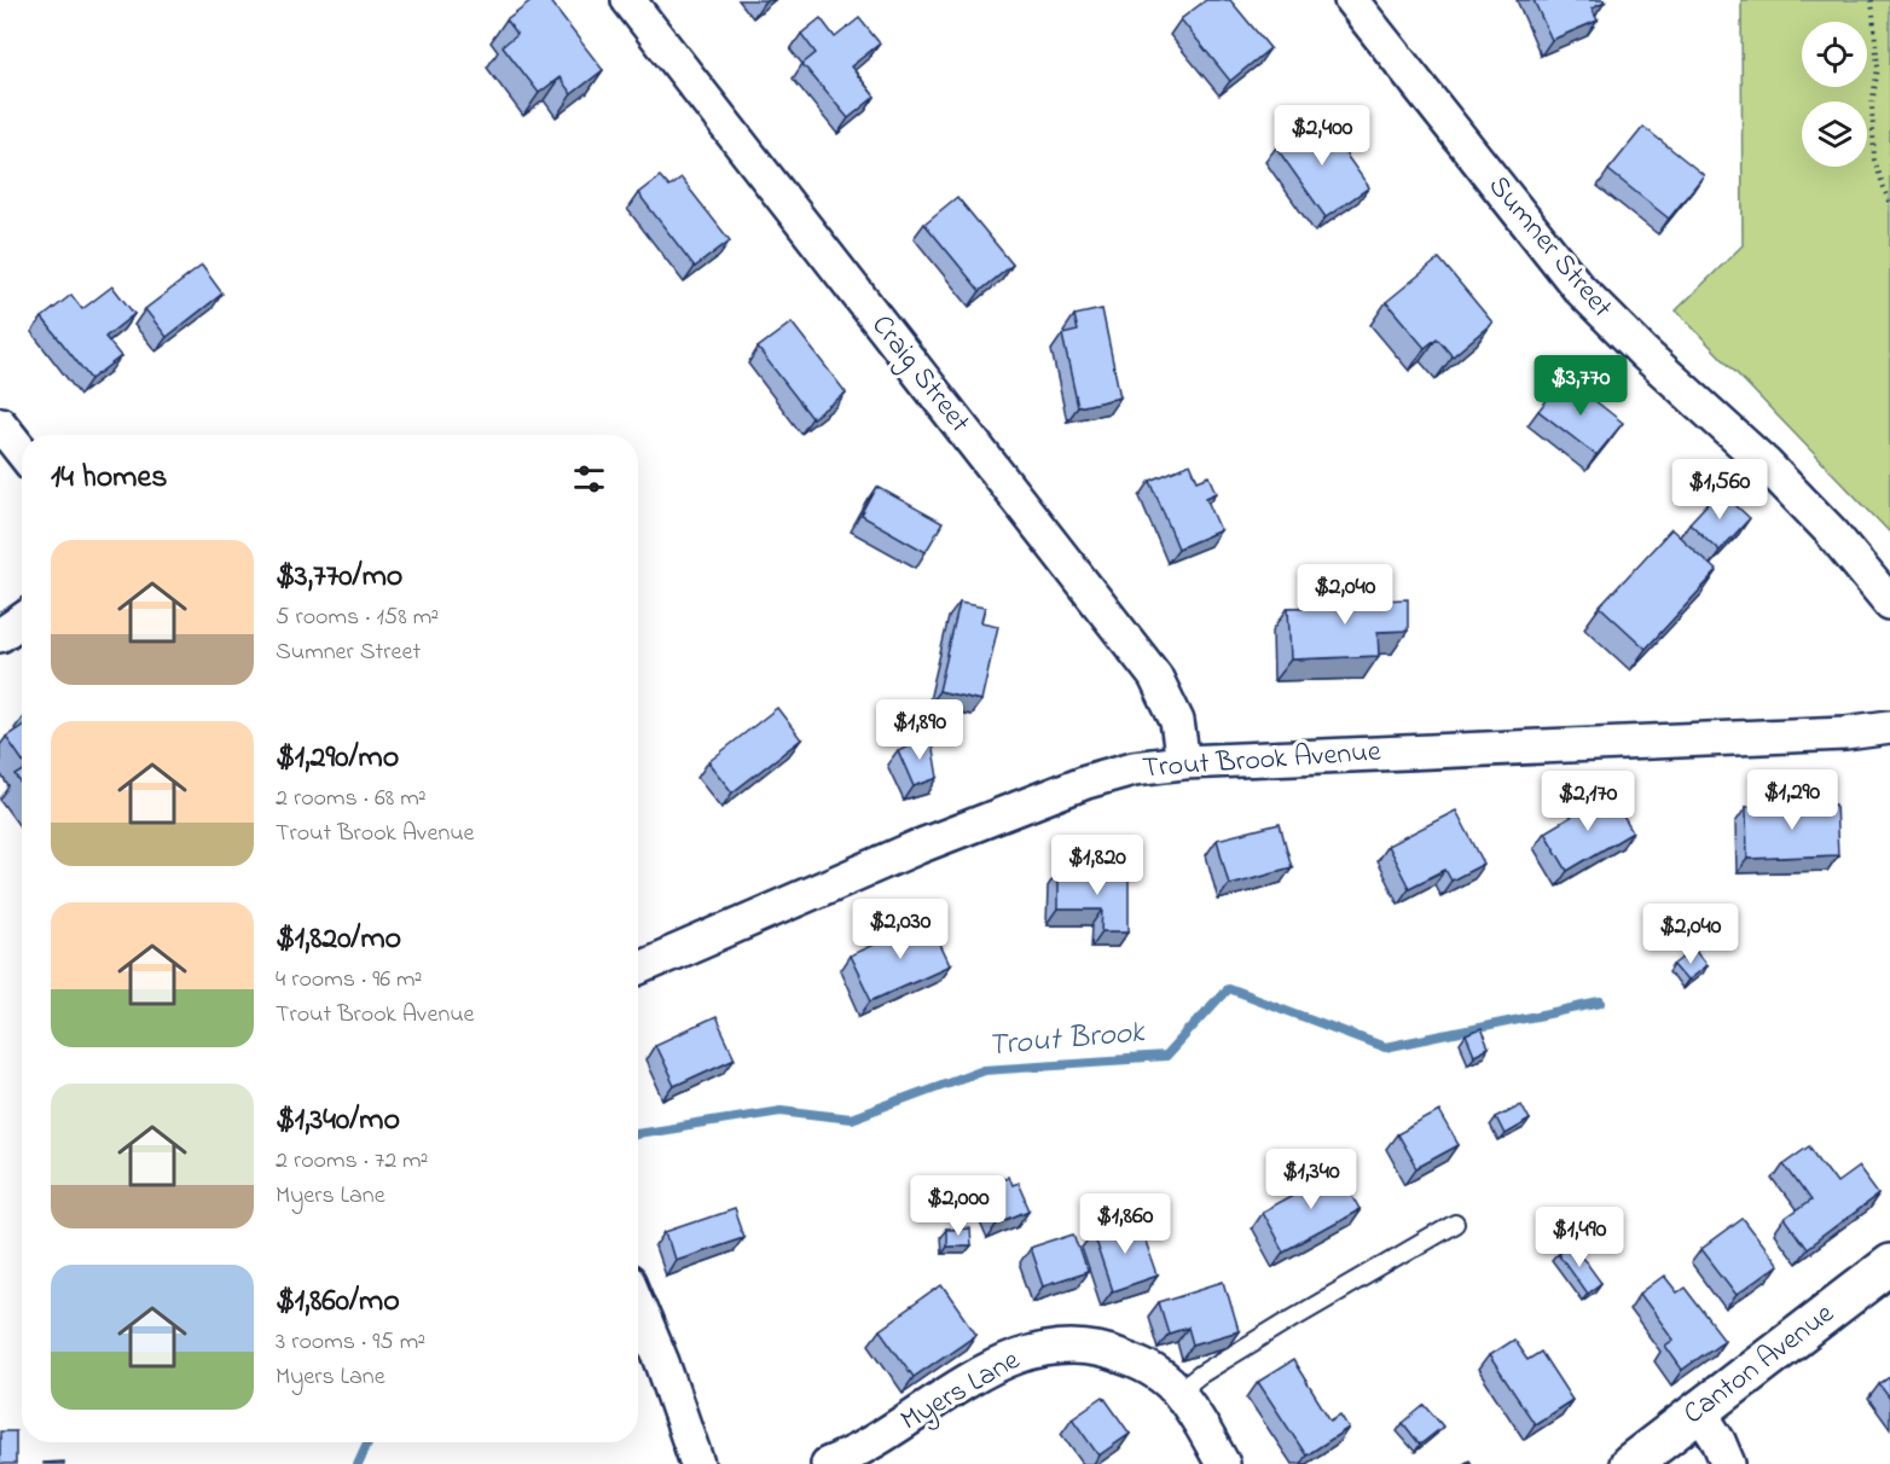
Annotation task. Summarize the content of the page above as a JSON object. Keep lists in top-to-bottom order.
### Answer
{
  "streets": {
    "main road": ["Canton Avenue"],
    "street": [
      "Sumner Street",
      "Craig Street",
      "Trout Brook Avenue",
      "Myers Lane"
    ]
  },
  "crossings": [
    ["Craig Street", "Trout Brook Avenue"]
  ],
  "water": ["Trout Brook"],
  "page": {
    "price": [
      "$2,400",
      "$3,770",
      "$1,560",
      "$2,040",
      "$1,890",
      "$1,290",
      "$2,170",
      "$1,820",
      "$2,030",
      "$2,040",
      "$1,340",
      "$2,000",
      "$1,860",
      "$1,490"
    ],
    "heading": "14 homes",
    "list": [
      {
        "name": "$3,770/mo",
        "note": "5 rooms · 158 m² · Sumner Street"
      },
      {
        "name": "$1,290/mo",
        "note": "2 rooms · 68 m² · Trout Brook Avenue"
      },
      {
        "name": "$1,820/mo",
        "note": "4 rooms · 96 m² · Trout Brook Avenue"
      },
      {
        "name": "$1,340/mo",
        "note": "2 rooms · 72 m² · Myers Lane"
      },
      {
        "name": "$1,860/mo",
        "note": "3 rooms · 95 m² · Myers Lane"
      }
    ]
  }
}
